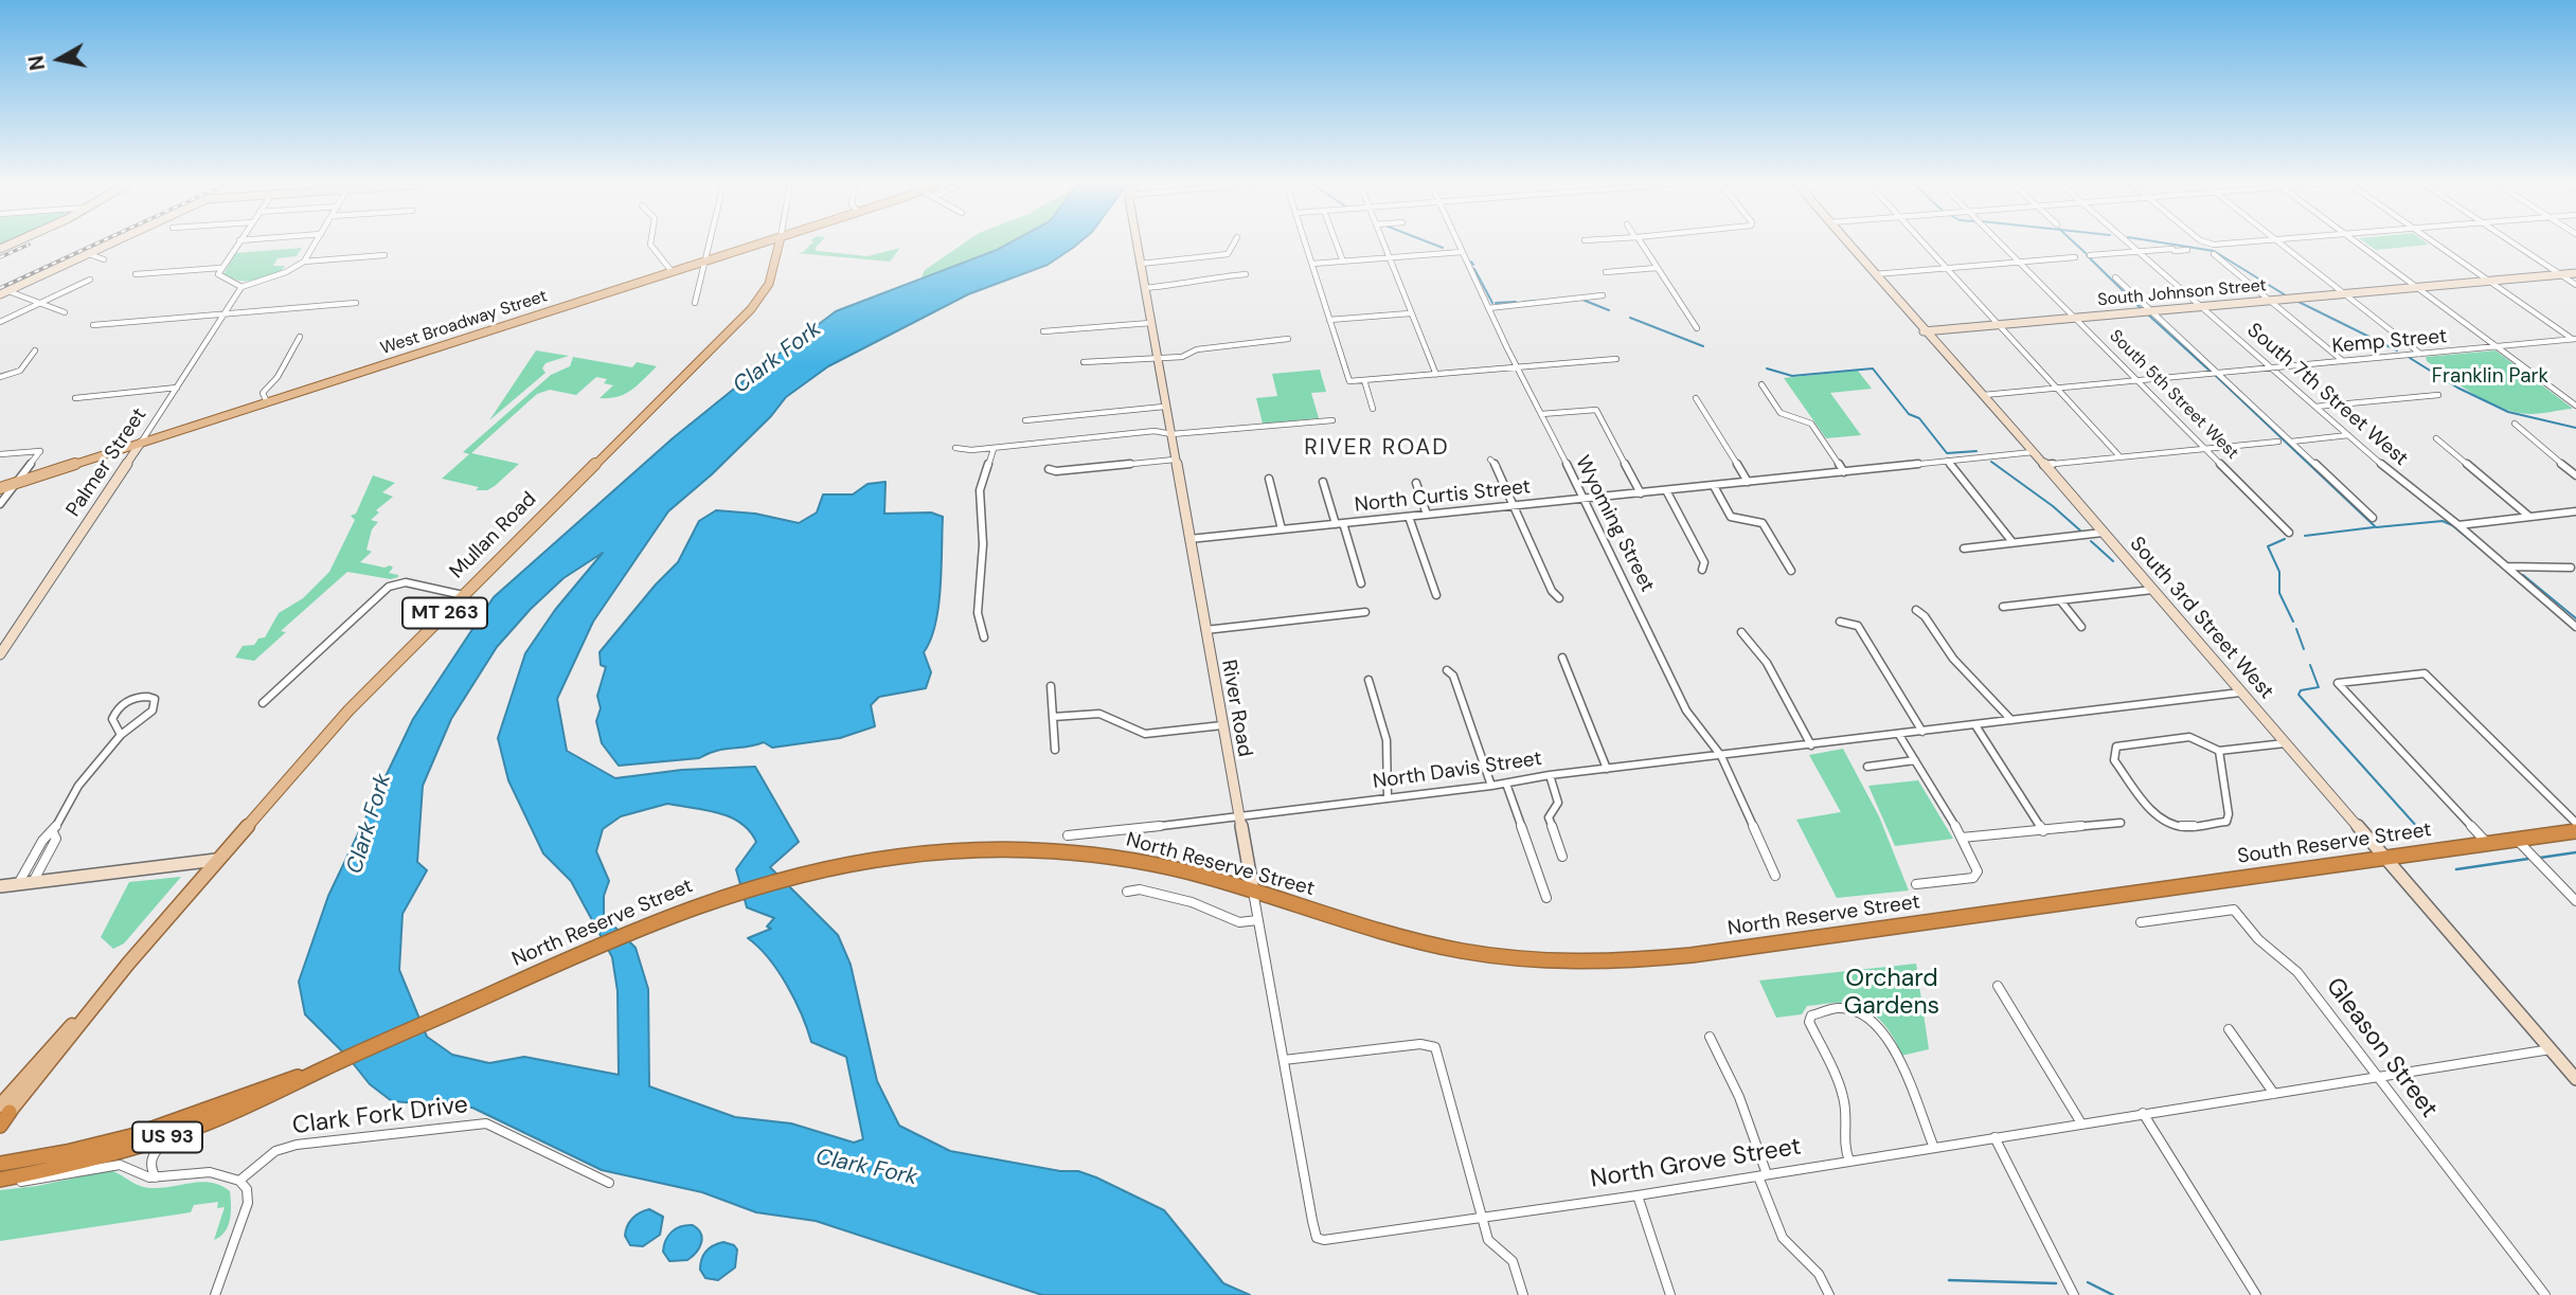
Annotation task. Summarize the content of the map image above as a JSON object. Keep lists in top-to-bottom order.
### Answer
{
  "streets": {
    "highway": ["South Reserve Street", "North Reserve Street", "US 93"],
    "main road": ["West Broadway Street", "Mullan Road", "MT 263"],
    "street": [
      "South Johnson Street",
      "Kemp Street",
      "South 5th Street West",
      "South 7th Street West",
      "Palmer Street",
      "North Curtis Street",
      "Wyoming Street",
      "South 3rd Street West",
      "River Road",
      "North Davis Street",
      "Gleason Street",
      "Clark Fork Drive",
      "North Grove Street"
    ]
  },
  "crossings": [
    ["South Johnson Street", "South 5th Street West"],
    ["South Johnson Street", "South 7th Street West"],
    ["South Johnson Street", "South 3rd Street West"],
    ["West Broadway Street", "Palmer Street"],
    ["Kemp Street", "South 5th Street West"],
    ["Kemp Street", "South 7th Street West"],
    ["Kemp Street", "South 3rd Street West"],
    ["North Curtis Street", "Wyoming Street"],
    ["North Curtis Street", "South 3rd Street West"],
    ["North Curtis Street", "River Road"],
    ["Wyoming Street", "North Davis Street"],
    ["South 3rd Street West", "North Davis Street"],
    ["South 3rd Street West", "South Reserve Street"],
    ["South 3rd Street West", "North Grove Street"],
    ["River Road", "North Davis Street"],
    ["River Road", "North Reserve Street"],
    ["River Road", "North Grove Street"],
    ["South Reserve Street", "North Reserve Street"],
    ["North Reserve Street", "US 93"],
    ["Gleason Street", "North Grove Street"]
  ],
  "districts": ["RIVER ROAD"],
  "water": ["Clark Fork"],
  "parks": ["Franklin Park", "Orchard Gardens"],
  "north": "left"
}
